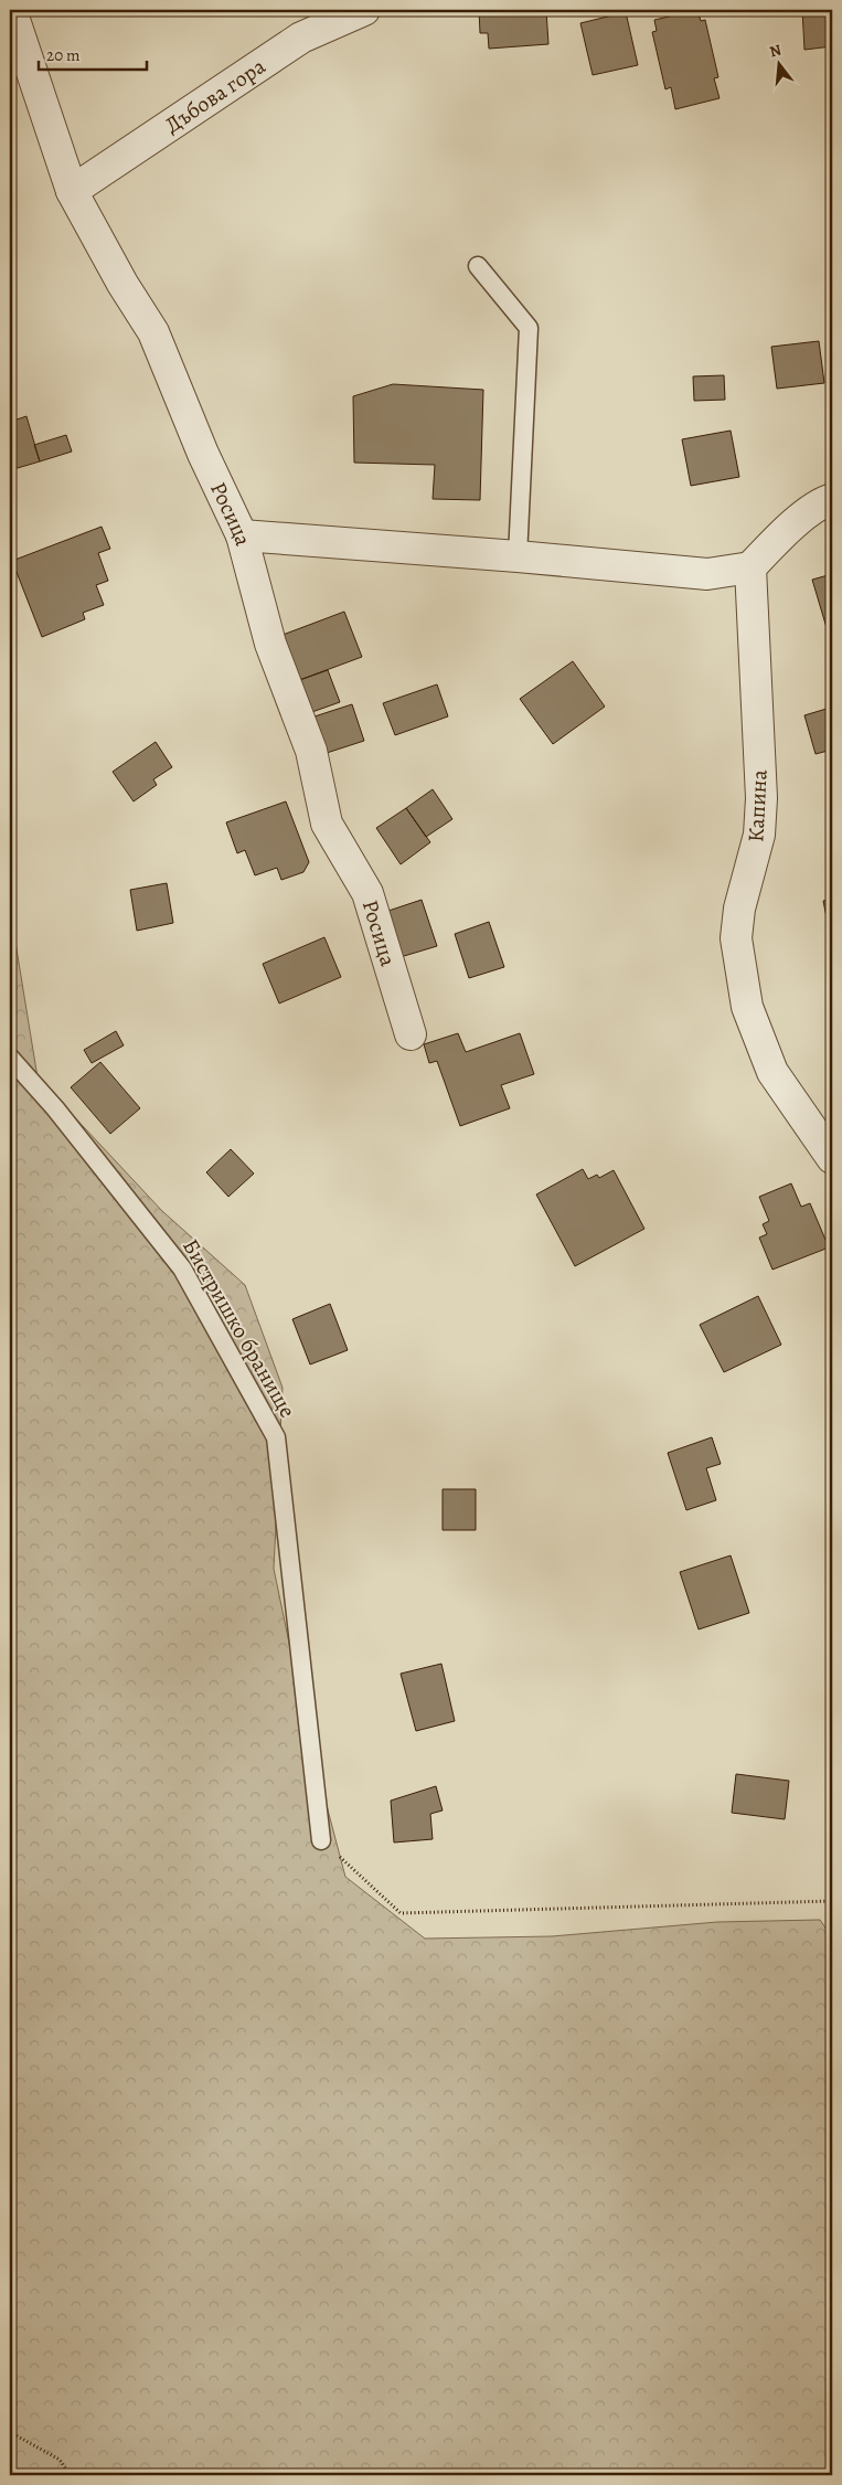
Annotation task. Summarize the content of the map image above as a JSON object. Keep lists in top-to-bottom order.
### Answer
{
  "streets": {
    "street": ["Дъбова гора", "Росица", "Капина"],
    "lane": ["Бистришко бранище"]
  },
  "crossings": [
    ["Дъбова гора", "Росица"]
  ],
  "scale_bar": "20 m",
  "north": "top"
}
